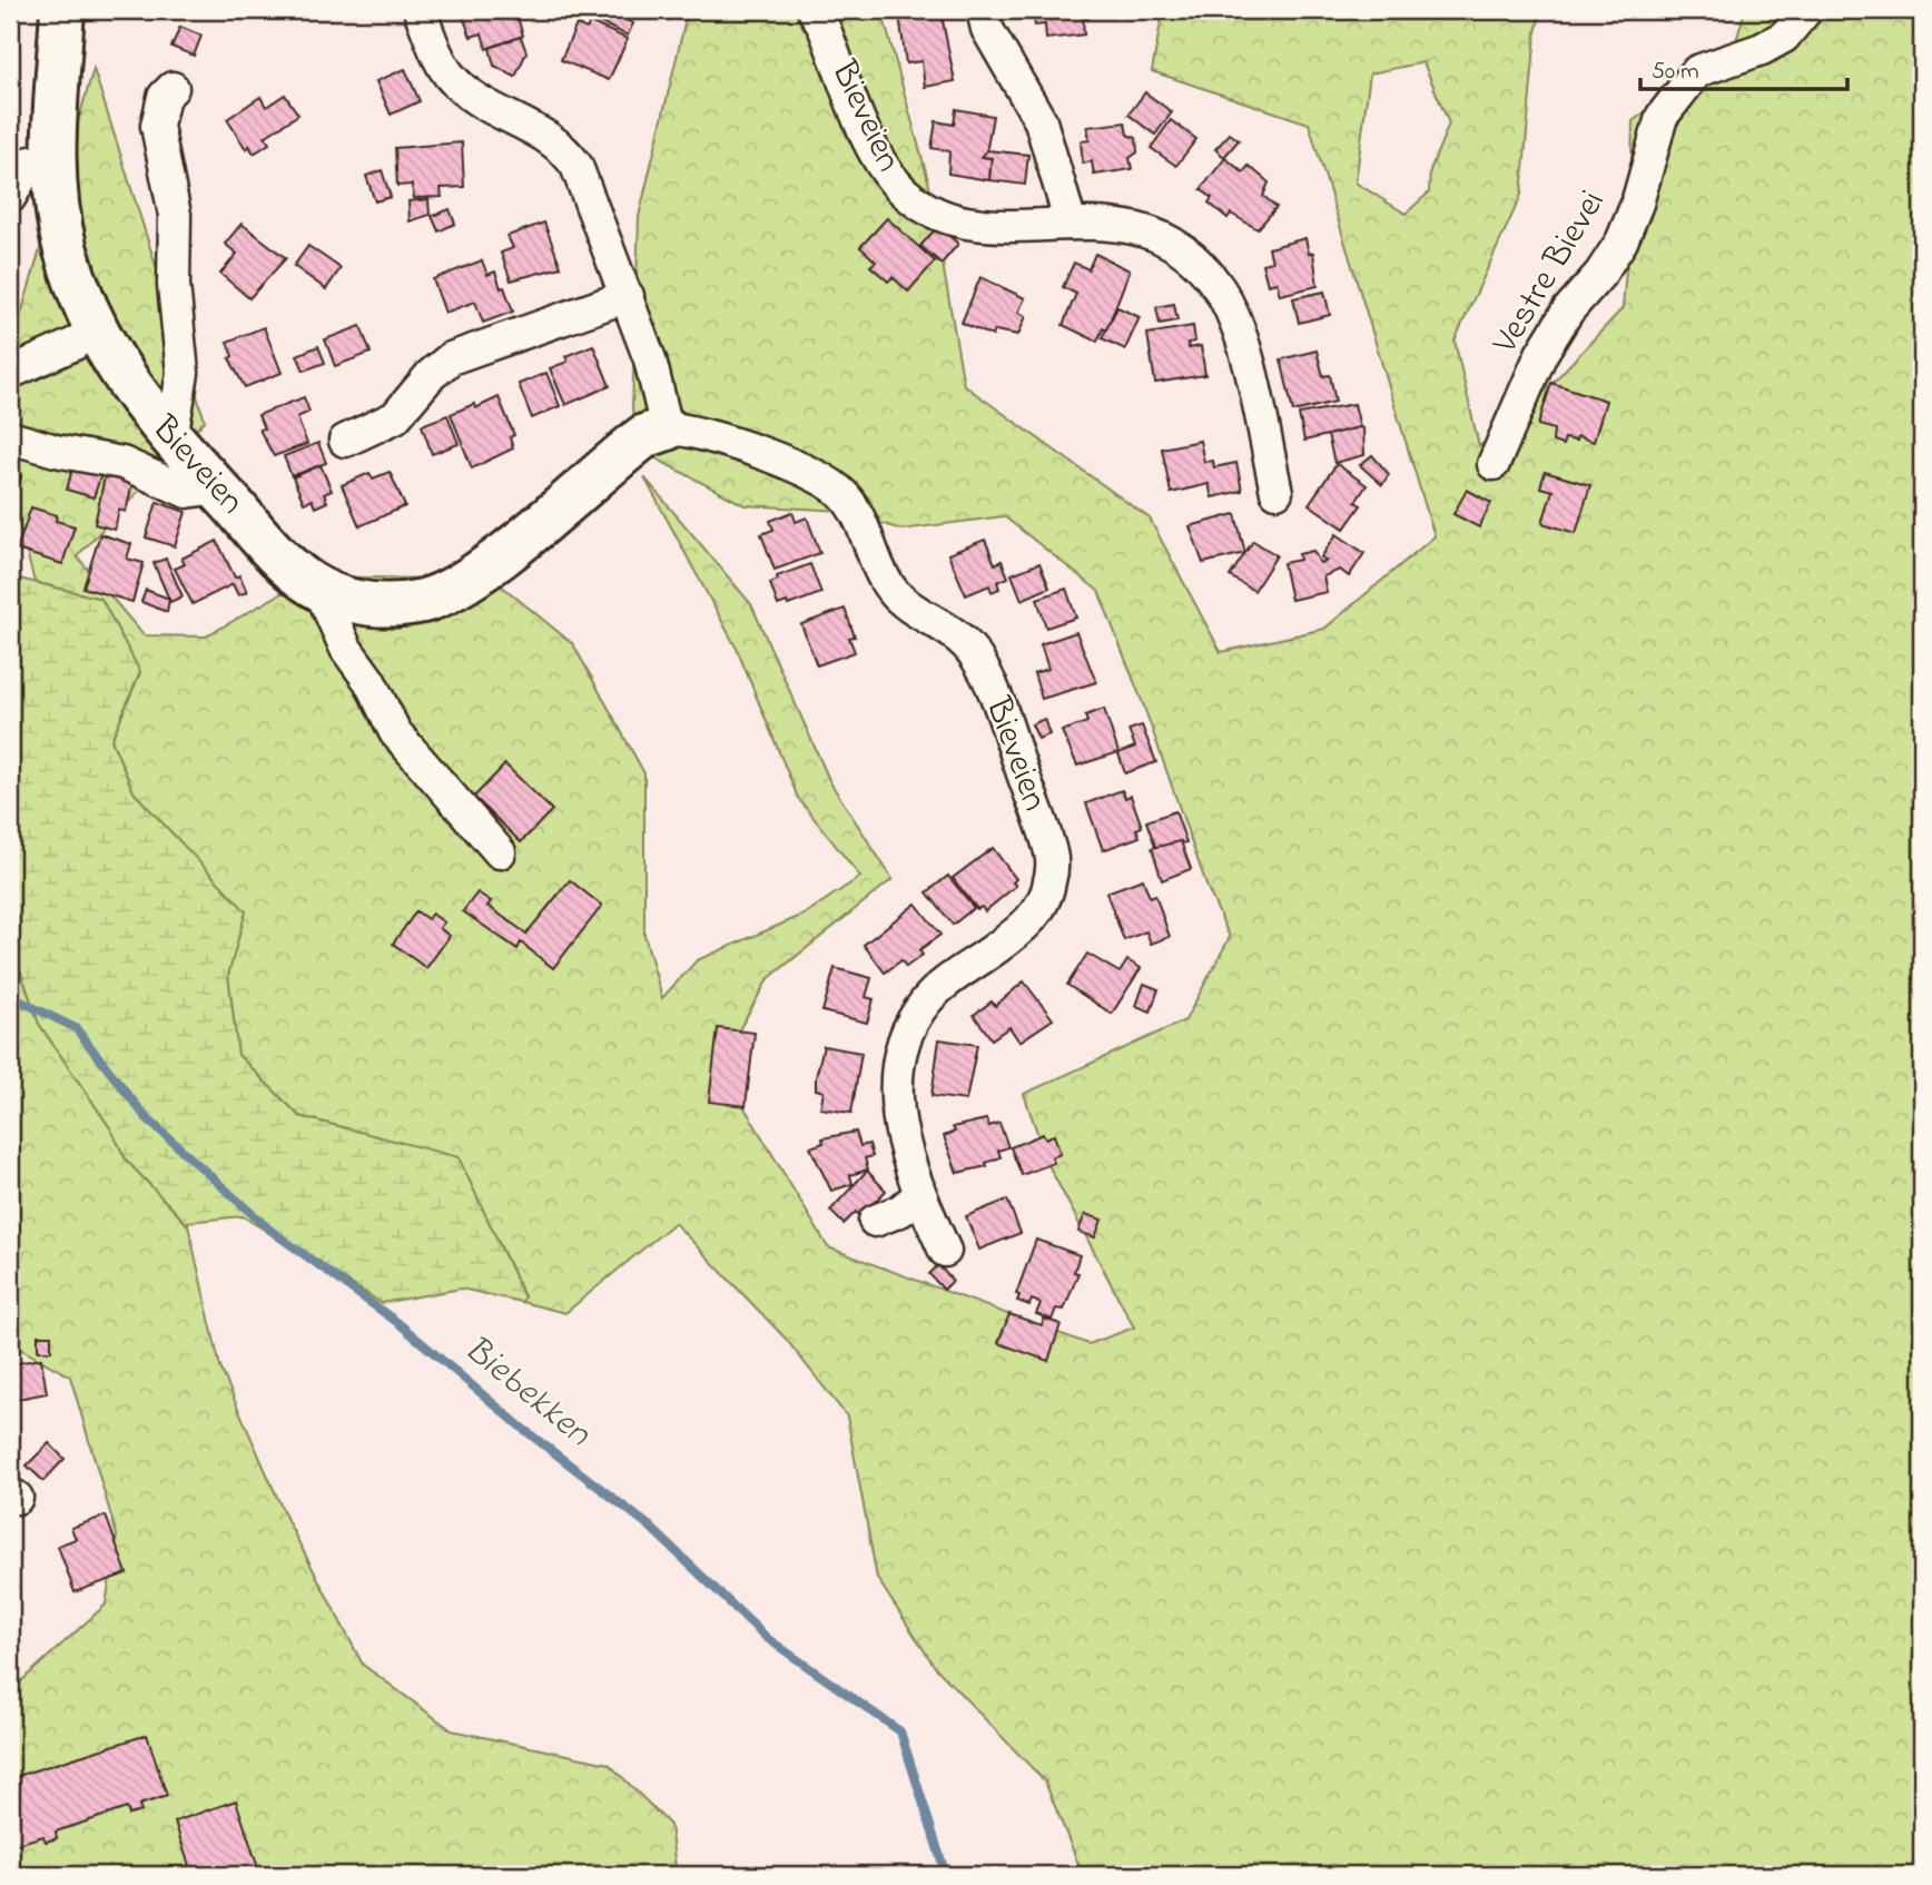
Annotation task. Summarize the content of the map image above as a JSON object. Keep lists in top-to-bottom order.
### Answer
{
  "streets": {
    "street": ["Bieveien", "Vestre Bievei"]
  },
  "water": ["Biebekken"],
  "scale_bar": "50 m"
}
